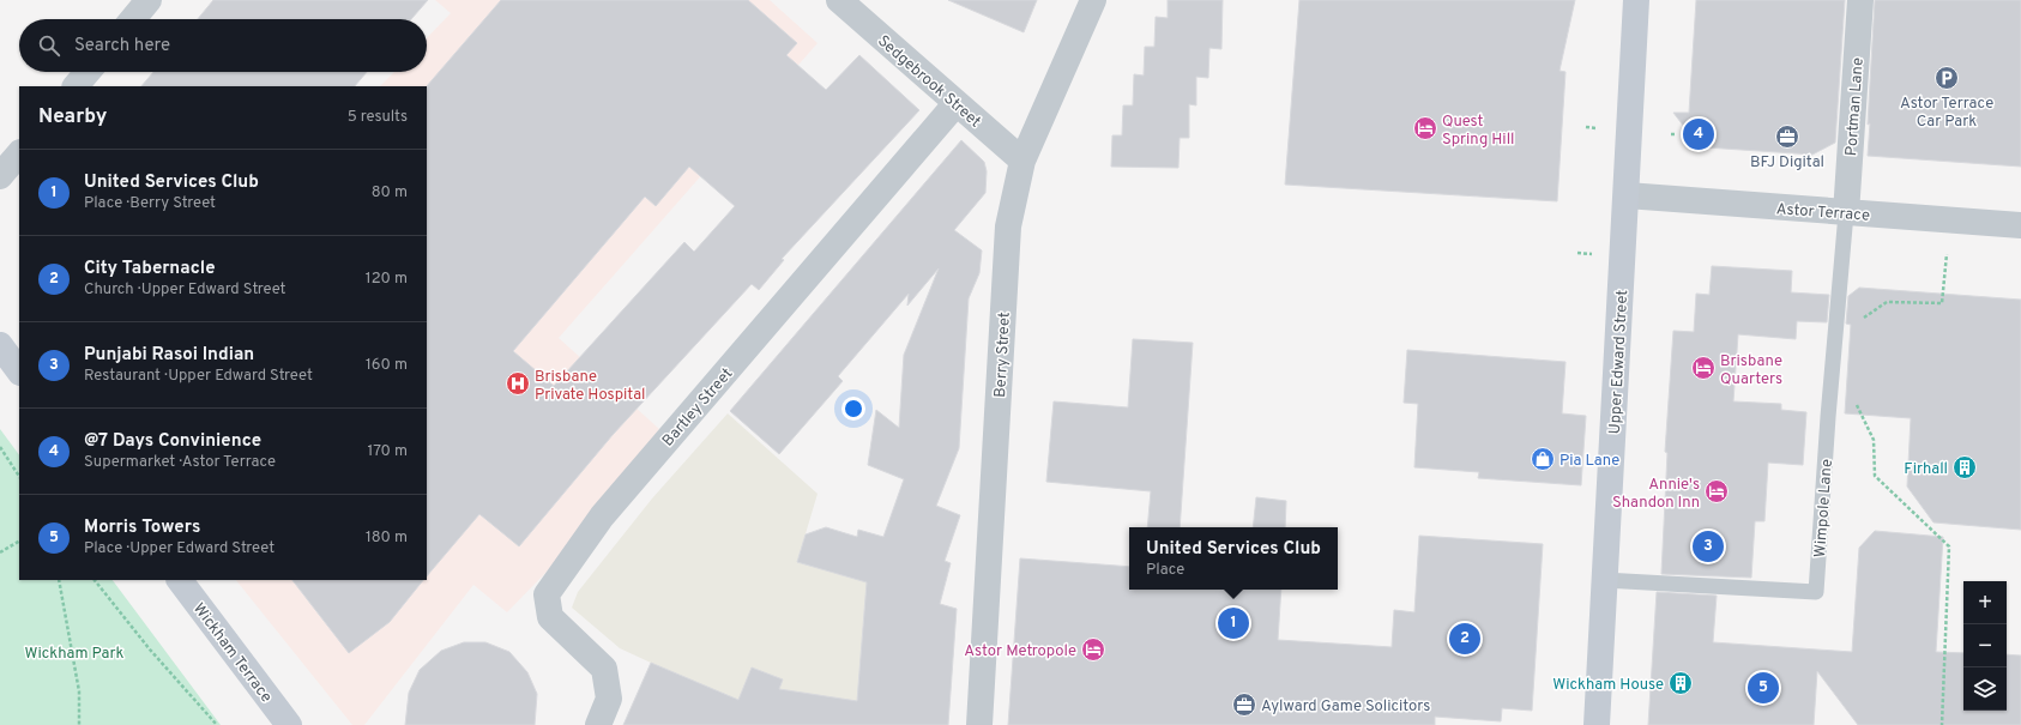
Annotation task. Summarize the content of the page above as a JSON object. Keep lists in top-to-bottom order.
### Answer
{
  "streets": {
    "main road": ["Upper Edward Street", "Wickham Terrace"],
    "street": [
      "Sedgebrook Street",
      "Portman Lane",
      "Astor Terrace",
      "Berry Street",
      "Bartley Street"
    ],
    "lane": ["Wimpole Lane"]
  },
  "crossings": [
    ["Sedgebrook Street", "Berry Street"],
    ["Sedgebrook Street", "Bartley Street"],
    ["Portman Lane", "Astor Terrace"],
    ["Portman Lane", "Wimpole Lane"],
    ["Astor Terrace", "Upper Edward Street"],
    ["Astor Terrace", "Wimpole Lane"],
    ["Upper Edward Street", "Wimpole Lane"]
  ],
  "parks": ["Wickham Park"],
  "places": {
    "parking": ["Astor Terrace Car Park"],
    "hotel": [
      "Quest Spring Hill",
      "Brisbane Quarters",
      "Annie's Shandon Inn",
      "Astor Metropole"
    ],
    "office": ["BFJ Digital", "Aylward Game Solicitors"],
    "hospital": ["Brisbane Private Hospital"],
    "shop": ["Pia Lane"],
    "building": ["Firhall", "Wickham House"]
  },
  "page": {
    "search": "Search here",
    "heading": ["Nearby", "5 results"],
    "pins": [
      "4",
      "3",
      "1",
      "2",
      "5"
    ],
    "list": [
      {
        "mark": "1",
        "name": "United Services Club",
        "note": "Place · Berry Street",
        "value": "80 m"
      },
      {
        "mark": "2",
        "name": "City Tabernacle",
        "note": "Church · Upper Edward Street",
        "value": "120 m"
      },
      {
        "mark": "3",
        "name": "Punjabi Rasoi Indian",
        "note": "Restaurant · Upper Edward Street",
        "value": "160 m"
      },
      {
        "mark": "4",
        "name": "@7 Days Convinience",
        "note": "Supermarket · Astor Terrace",
        "value": "170 m"
      },
      {
        "mark": "5",
        "name": "Morris Towers",
        "note": "Place · Upper Edward Street",
        "value": "180 m"
      }
    ],
    "popup": ["United Services Club", "Place"],
    "map_buttons": ["+", "−"]
  }
}
